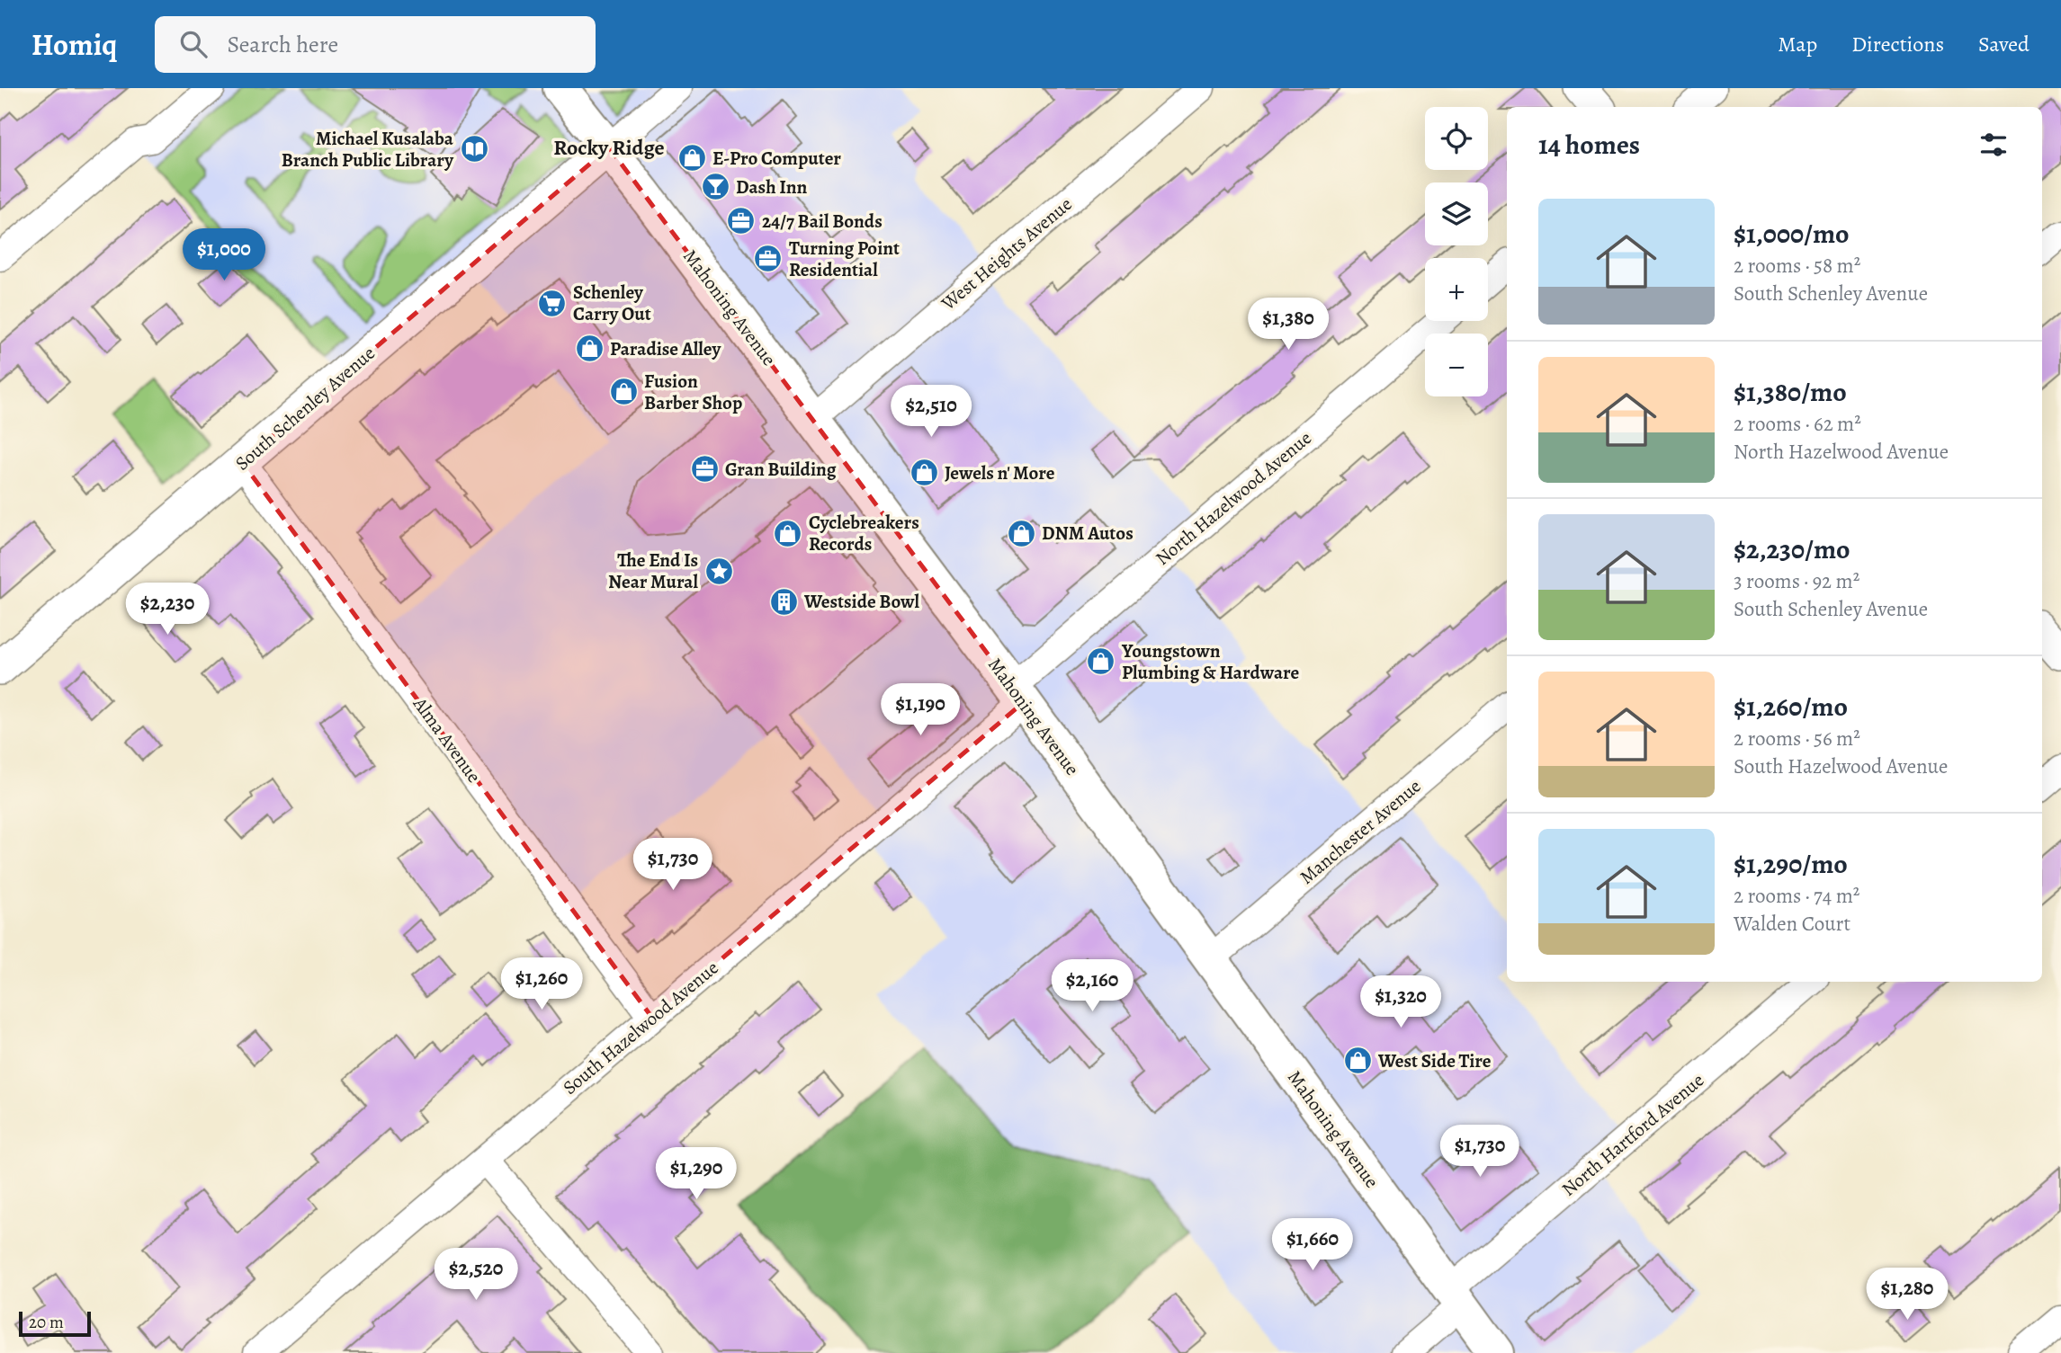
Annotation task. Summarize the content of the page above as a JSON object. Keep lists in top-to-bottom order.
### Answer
{
  "streets": {
    "main road": ["Mahoning Avenue"],
    "street": [
      "West Heights Avenue",
      "South Schenley Avenue",
      "North Hazelwood Avenue",
      "Alma Avenue",
      "Manchester Avenue",
      "South Hazelwood Avenue",
      "North Hartford Avenue"
    ]
  },
  "crossings": [
    ["West Heights Avenue", "Mahoning Avenue"],
    ["Mahoning Avenue", "South Schenley Avenue"],
    ["Mahoning Avenue", "North Hazelwood Avenue"],
    ["Mahoning Avenue", "Manchester Avenue"],
    ["Mahoning Avenue", "South Hazelwood Avenue"],
    ["Mahoning Avenue", "North Hartford Avenue"],
    ["South Schenley Avenue", "Alma Avenue"],
    ["North Hazelwood Avenue", "South Hazelwood Avenue"],
    ["Alma Avenue", "South Hazelwood Avenue"]
  ],
  "districts": ["Rocky Ridge"],
  "places": {
    "library": ["Michael Kusalaba Branch Public Library"],
    "shop": [
      "E-Pro Computer",
      "Paradise Alley",
      "Fusion Barber Shop",
      "Jewels n' More",
      "Cyclebreakers Records",
      "DNM Autos",
      "Youngstown Plumbing & Hardware",
      "West Side Tire"
    ],
    "bar": ["Dash Inn"],
    "office": ["24/7 Bail Bonds", "Turning Point Residential", "Gran Building"],
    "supermarket": ["Schenley Carry Out"],
    "place": ["The End Is Near Mural"],
    "building": ["Westside Bowl"]
  },
  "scale_bar": "20 m",
  "page": {
    "header": "Homiq",
    "search": "Search here",
    "nav": ["Map", "Directions", "Saved"],
    "map_buttons": ["+", "−"],
    "heading": "14 homes",
    "list": [
      {
        "name": "$1,000/mo",
        "note": "2 rooms · 58 m² · South Schenley Avenue"
      },
      {
        "name": "$1,380/mo",
        "note": "2 rooms · 62 m² · North Hazelwood Avenue"
      },
      {
        "name": "$2,230/mo",
        "note": "3 rooms · 92 m² · South Schenley Avenue"
      },
      {
        "name": "$1,260/mo",
        "note": "2 rooms · 56 m² · South Hazelwood Avenue"
      },
      {
        "name": "$1,290/mo",
        "note": "2 rooms · 74 m² · Walden Court"
      }
    ],
    "price": [
      "$1,000",
      "$1,380",
      "$2,510",
      "$2,230",
      "$1,190",
      "$1,730",
      "$1,260",
      "$2,160",
      "$1,320",
      "$1,730",
      "$1,290",
      "$1,660",
      "$2,520",
      "$1,280"
    ],
    "scale": "20 m"
  }
}
